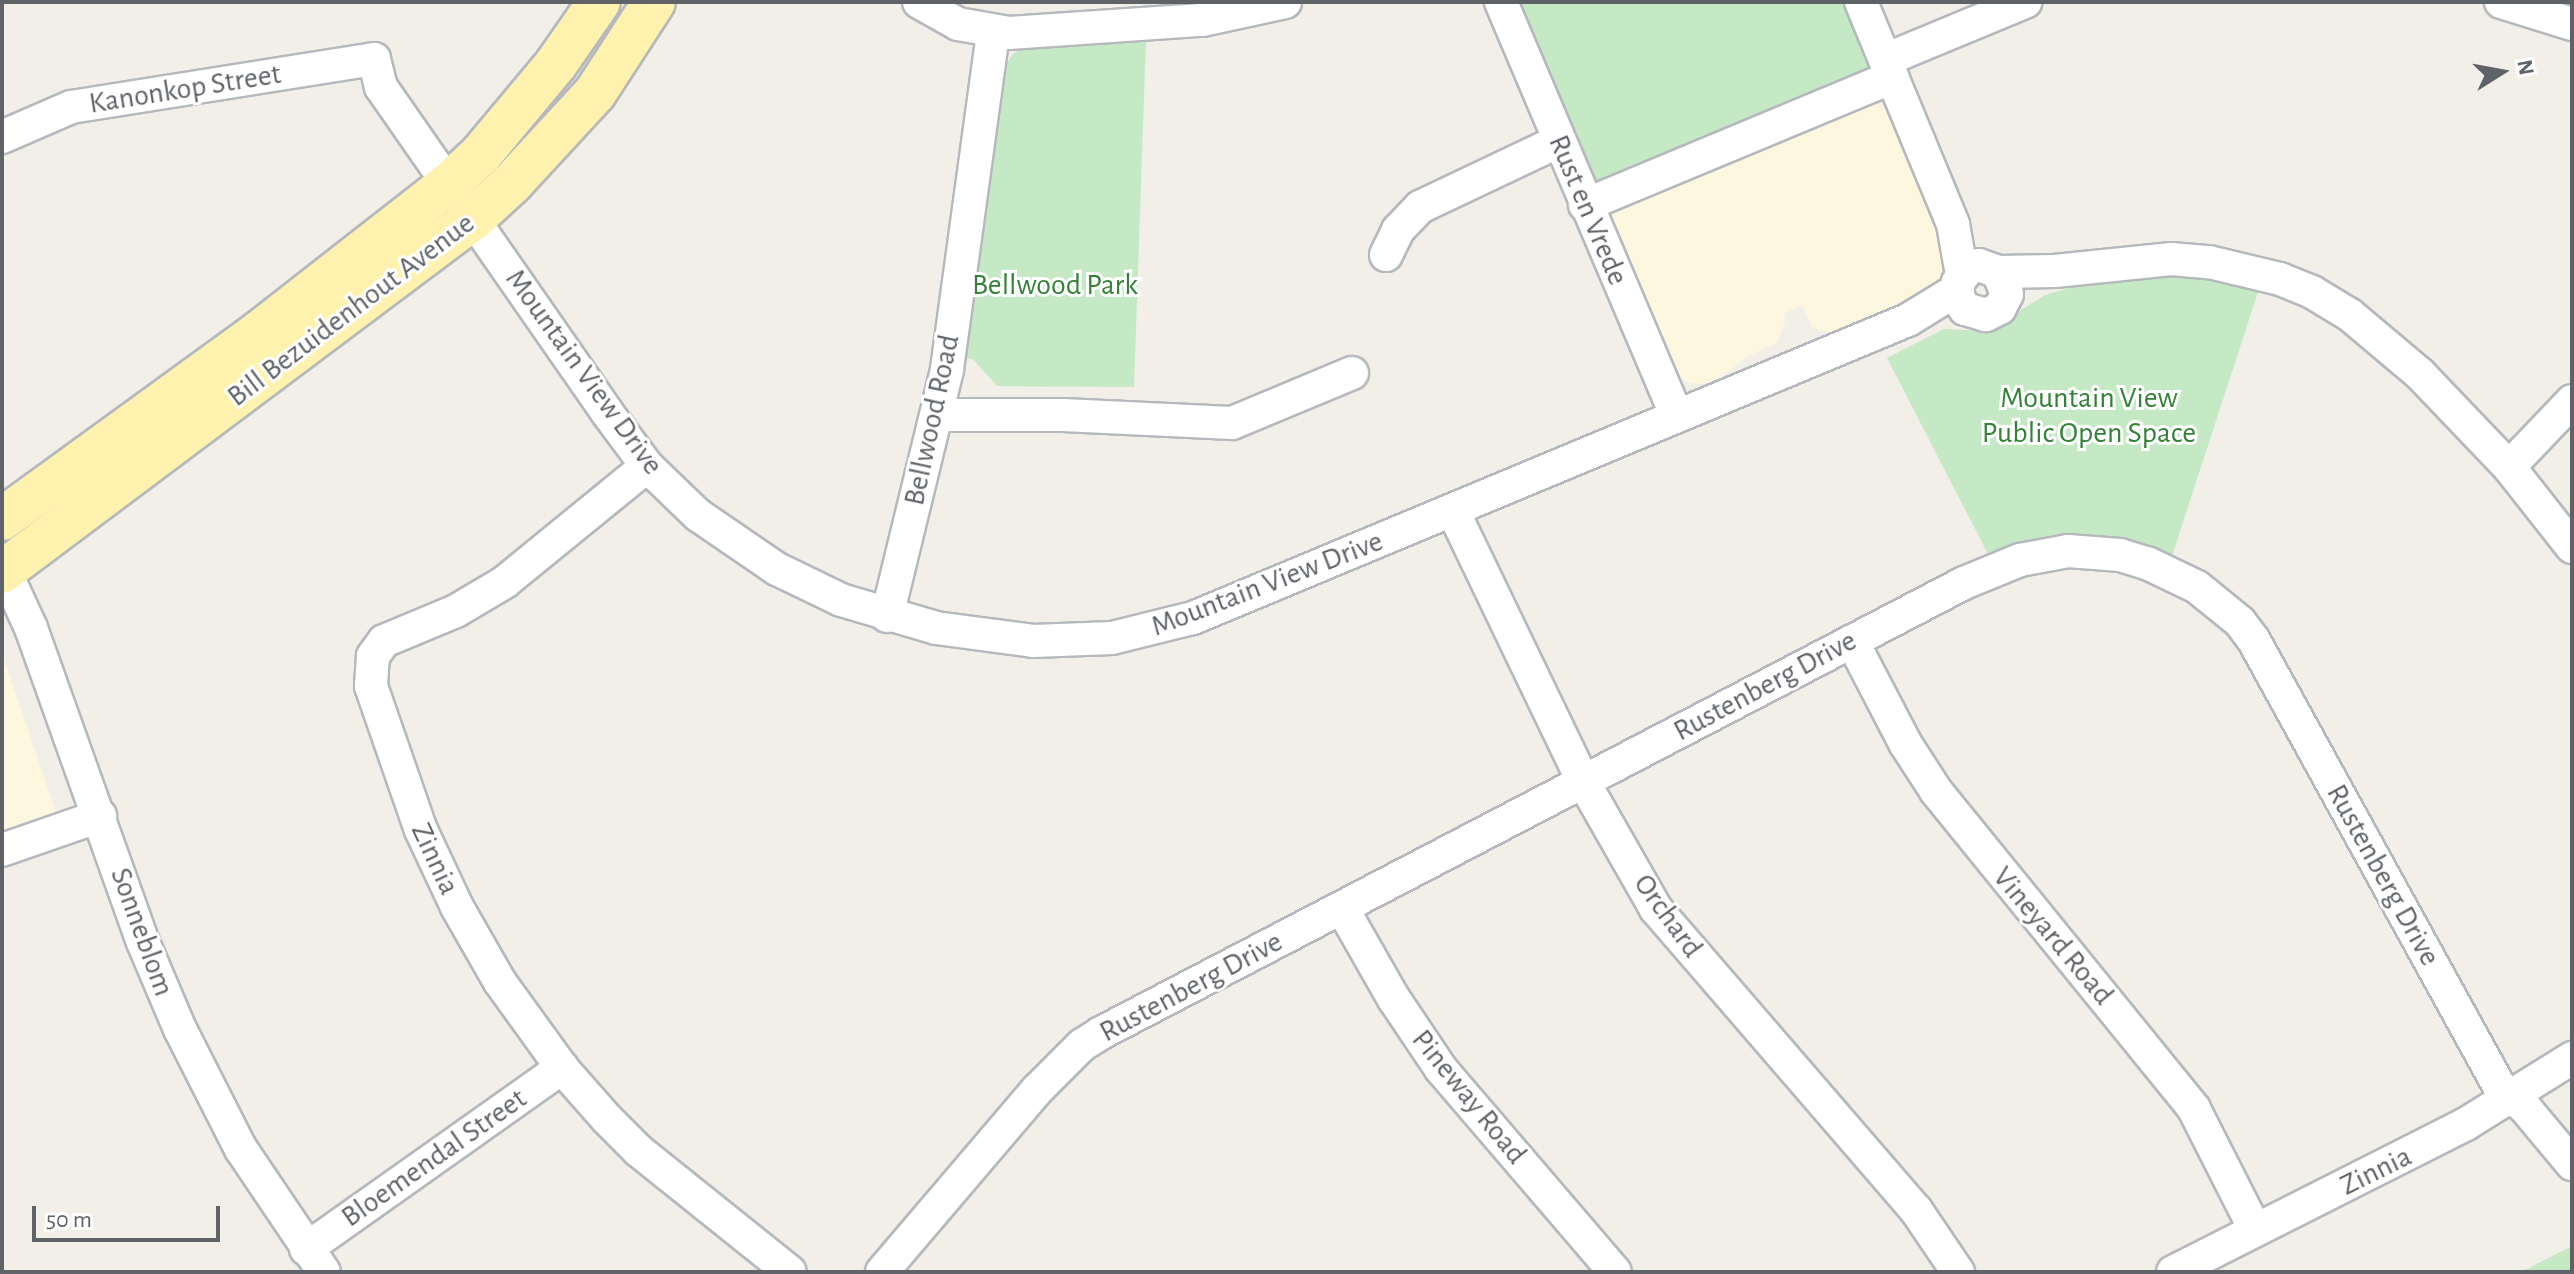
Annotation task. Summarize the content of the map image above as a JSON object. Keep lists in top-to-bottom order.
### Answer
{
  "streets": {
    "main road": ["Bill Bezuidenhout Avenue"],
    "street": [
      "Kanonkop Street",
      "Rust en Vrede",
      "Mountain View Drive",
      "Bellwood Road",
      "Rustenberg Drive",
      "Zinnia",
      "Orchard",
      "Sonneblom",
      "Vineyard Road",
      "Pineway Road",
      "Bloemendal Street"
    ]
  },
  "crossings": [
    ["Kanonkop Street", "Mountain View Drive"],
    ["Rust en Vrede", "Mountain View Drive"],
    ["Bill Bezuidenhout Avenue", "Mountain View Drive"],
    ["Bill Bezuidenhout Avenue", "Sonneblom"],
    ["Mountain View Drive", "Bellwood Road"],
    ["Mountain View Drive", "Zinnia"],
    ["Mountain View Drive", "Orchard"],
    ["Rustenberg Drive", "Zinnia"],
    ["Rustenberg Drive", "Orchard"],
    ["Rustenberg Drive", "Vineyard Road"],
    ["Rustenberg Drive", "Pineway Road"],
    ["Zinnia", "Vineyard Road"],
    ["Zinnia", "Bloemendal Street"],
    ["Sonneblom", "Bloemendal Street"]
  ],
  "parks": ["Bellwood Park", "Mountain View Public Open Space"],
  "scale_bar": "50 m",
  "north": "right"
}
